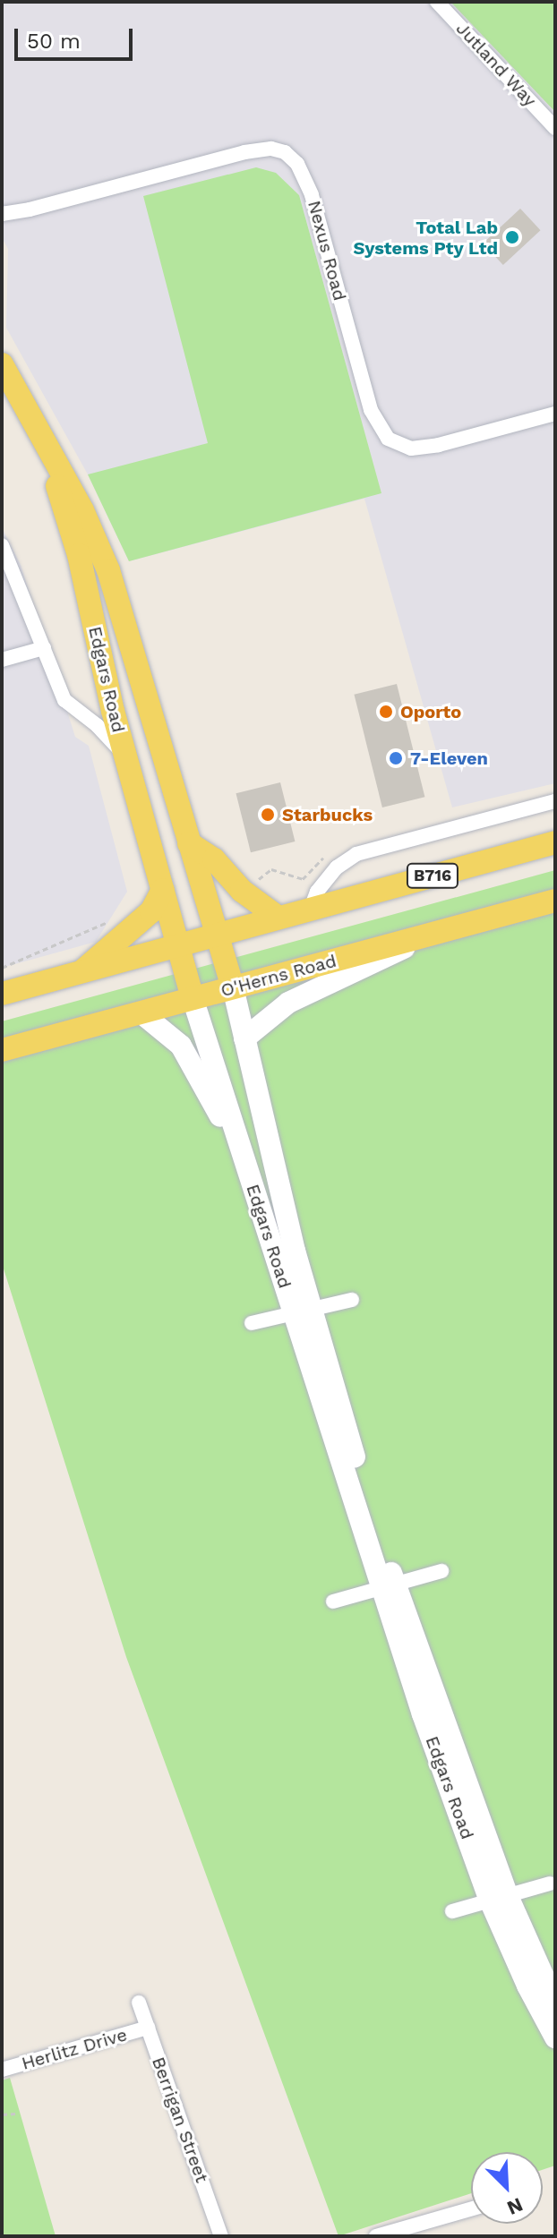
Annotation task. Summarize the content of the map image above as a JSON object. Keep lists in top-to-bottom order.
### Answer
{
  "streets": {
    "main road": ["Edgars Road", "B716", "O'Herns Road"],
    "street": [
      "Jutland Way",
      "Nexus Road",
      "Herlitz Drive",
      "Berrigan Street"
    ]
  },
  "crossings": [
    ["Edgars Road", "B716"],
    ["Edgars Road", "O'Herns Road"],
    ["Herlitz Drive", "Berrigan Street"]
  ],
  "places": [
    "Total Lab Systems Pty Ltd",
    "Oporto",
    "7-Eleven",
    "Starbucks"
  ],
  "scale_bar": "50 m",
  "north": "bottom right"
}
